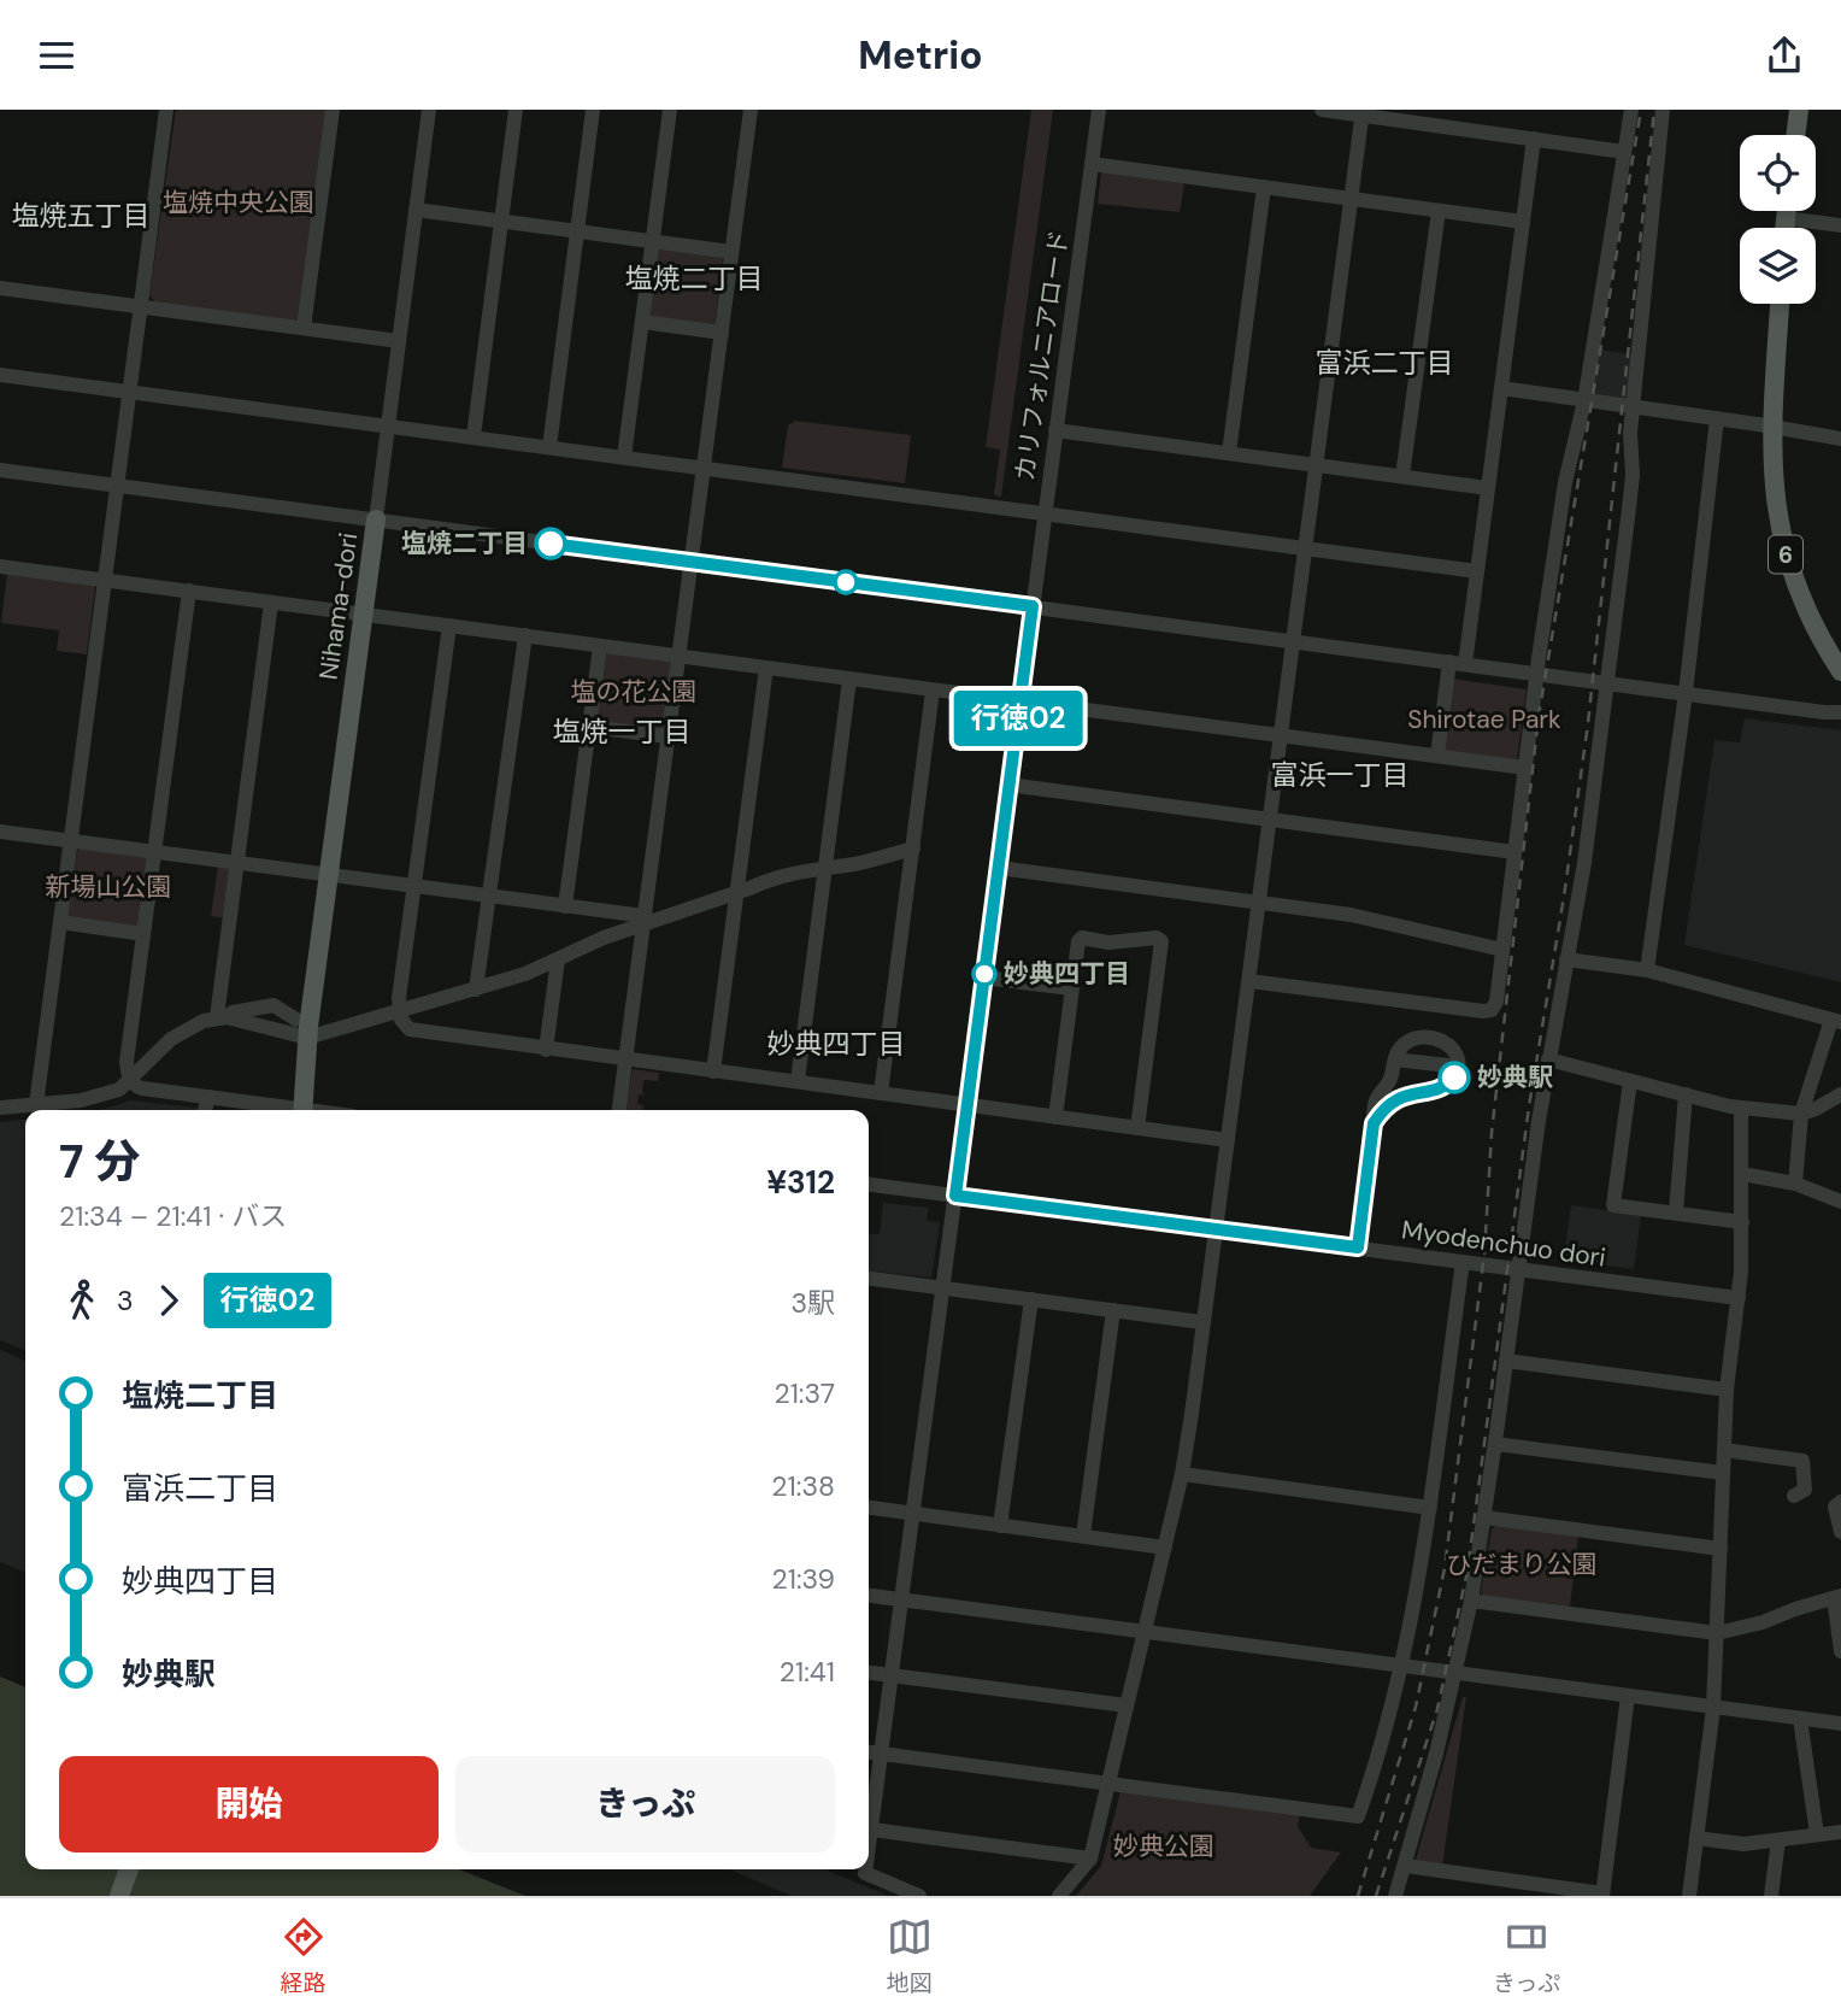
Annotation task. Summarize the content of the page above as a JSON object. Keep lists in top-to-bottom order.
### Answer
{
  "streets": {
    "main road": ["6", "Nihama-dori"],
    "street": ["カリフォルニアロード", "Myodenchuo dori"]
  },
  "crossings": [
    ["カリフォルニアロード", "Myodenchuo dori"]
  ],
  "districts": [
    "塩焼五丁目",
    "塩焼二丁目",
    "富浜二丁目",
    "塩焼一丁目",
    "富浜一丁目",
    "妙典四丁目"
  ],
  "parks": [
    "塩焼中央公園",
    "塩の花公園",
    "Shirotae Park",
    "新場山公園",
    "ひだまり公園",
    "妙典公園"
  ],
  "places": ["塩焼二丁目", "妙典四丁目", "妙典駅"],
  "lines": ["bus line 行徳02"],
  "page": {
    "header": "Metrio",
    "on_map": "行徳02",
    "heading": ["7 分", "21:34 – 21:41 · バス", "¥312"],
    "legs": ["3", "行徳02", "3駅"],
    "list": [
      {
        "name": "塩焼二丁目",
        "value": "21:37"
      },
      {
        "name": "富浜二丁目",
        "value": "21:38"
      },
      {
        "name": "妙典四丁目",
        "value": "21:39"
      },
      {
        "name": "妙典駅",
        "value": "21:41"
      }
    ],
    "buttons": ["開始", "きっぷ"],
    "tabs": ["経路", "地図", "きっぷ"]
  }
}
